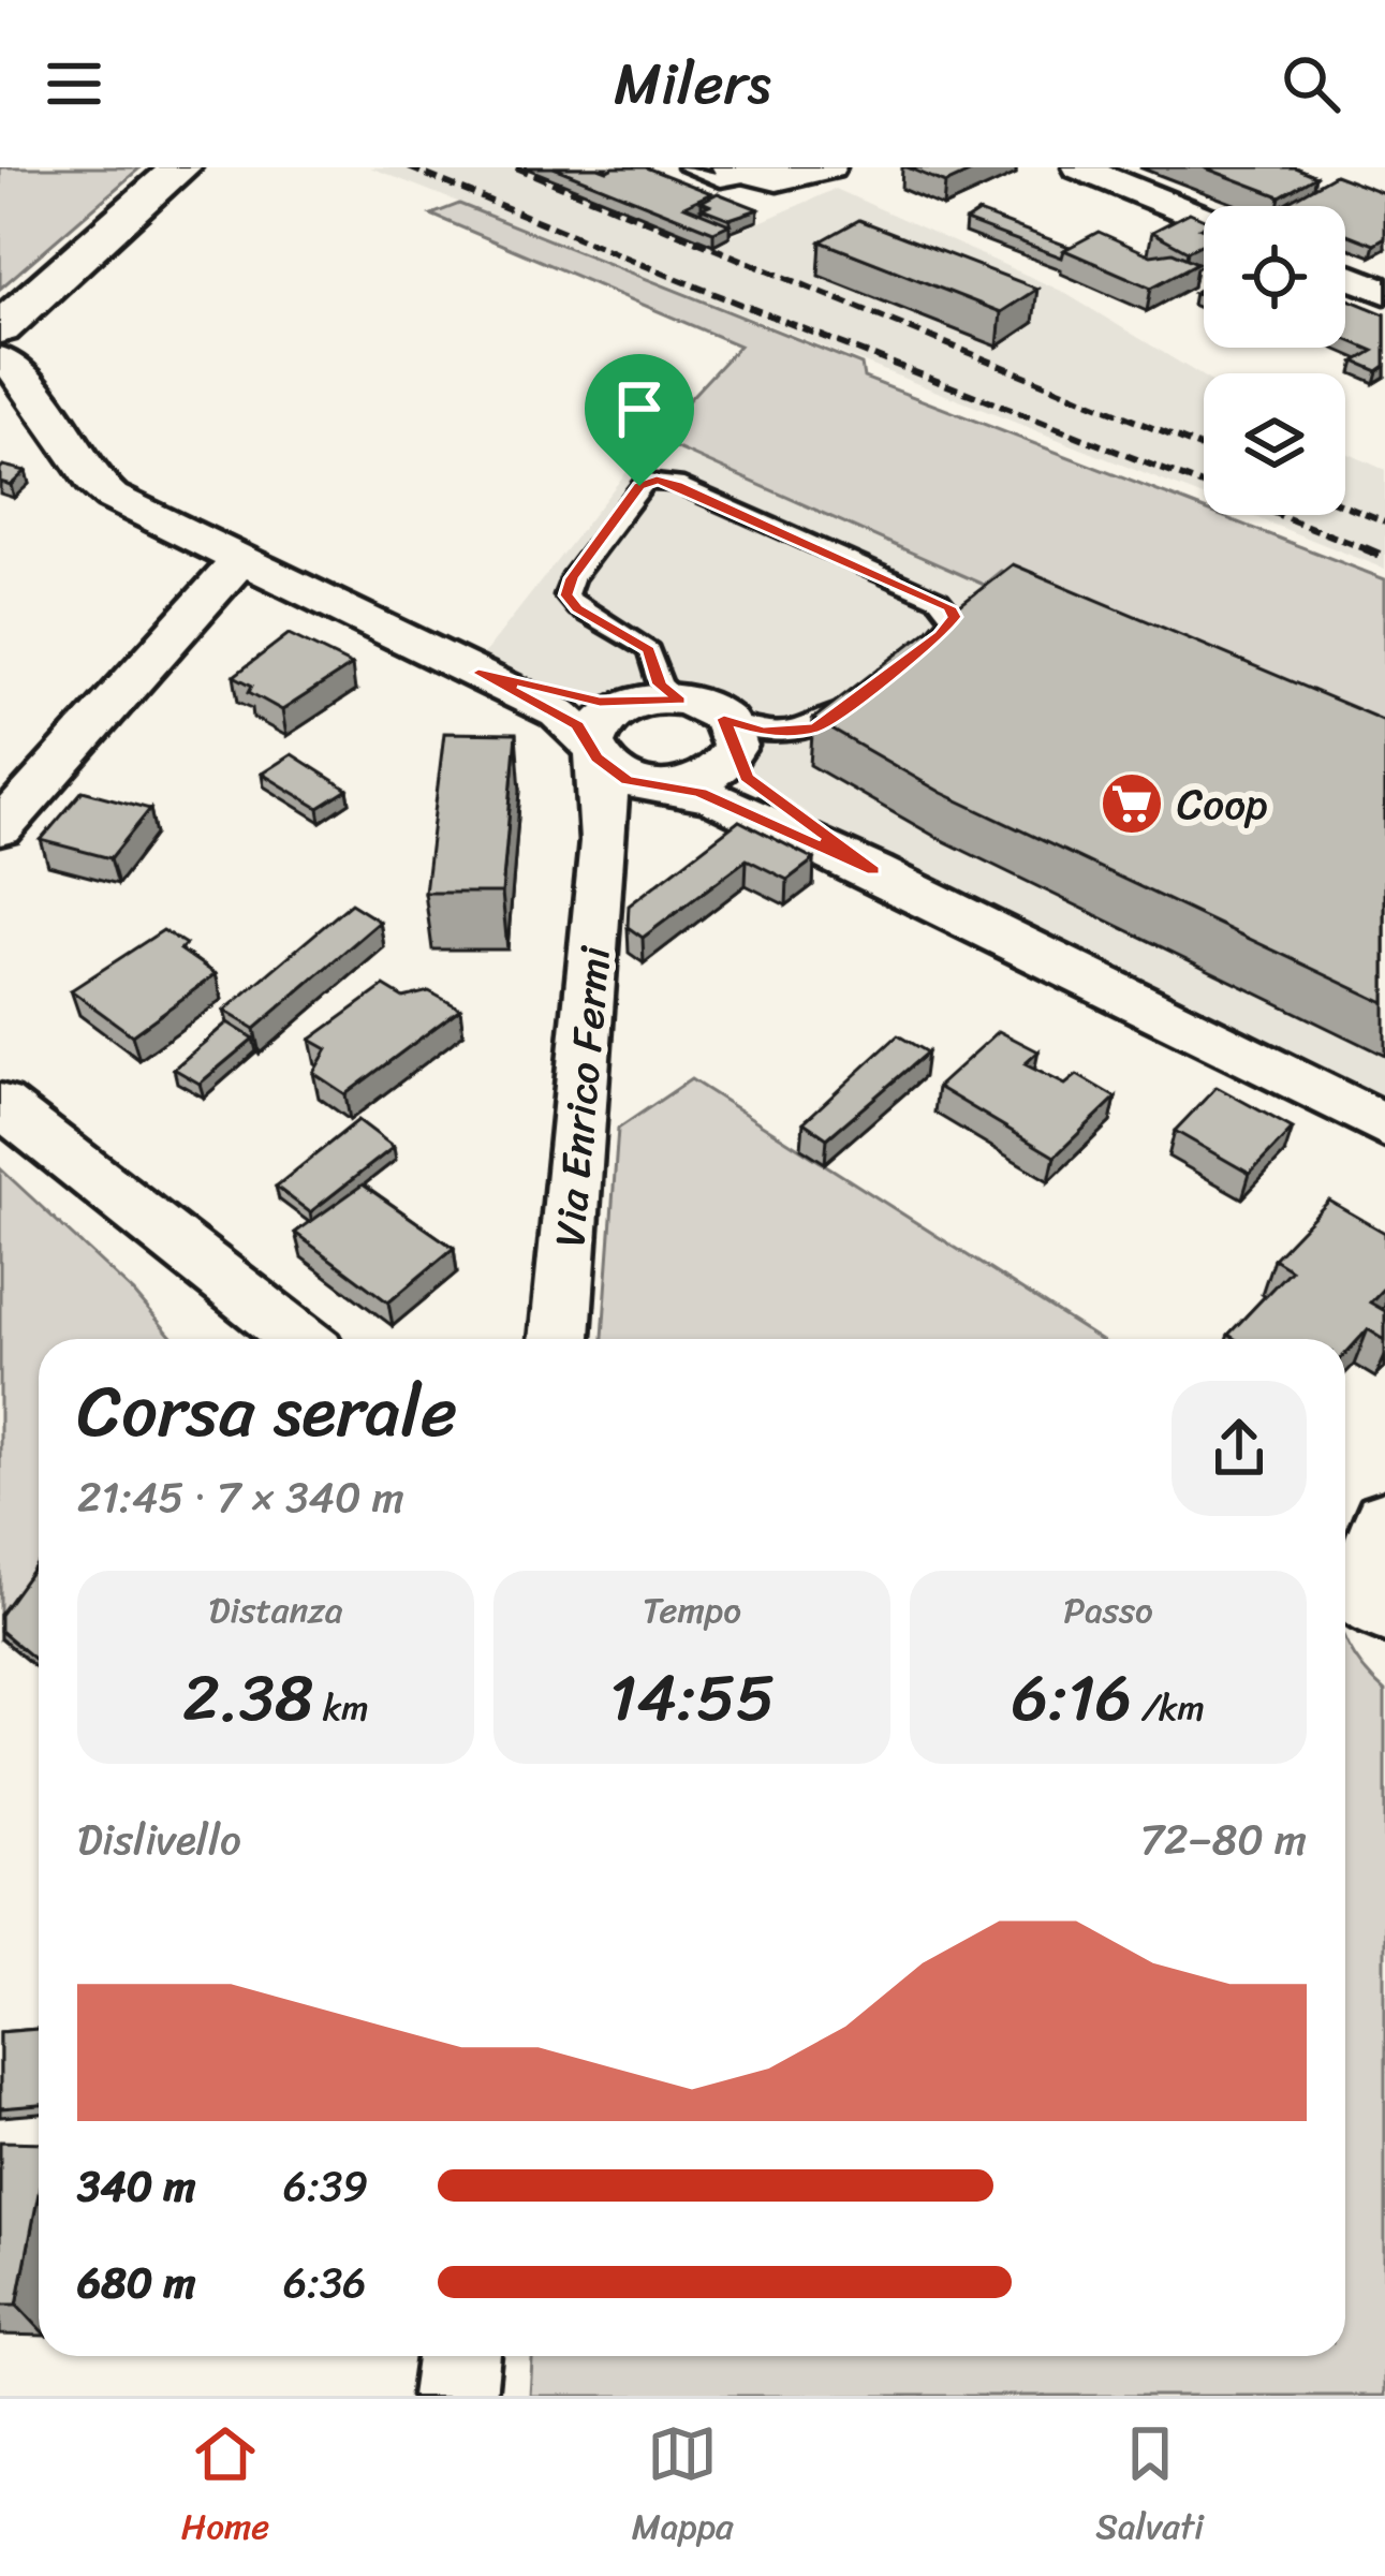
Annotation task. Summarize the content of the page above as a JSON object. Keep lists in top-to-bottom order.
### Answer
{
  "streets": {
    "street": ["Via Enrico Fermi"]
  },
  "places": {
    "supermarket": ["Coop"]
  },
  "page": {
    "header": "Milers",
    "heading": ["Corsa serale", "21:45 · 7 × 340 m"],
    "stats": [
      ["Distanza", "2.38 km"],
      ["Tempo", "14:55"],
      ["Passo", "6:16 /km"]
    ],
    "chart": ["Dislivello", "72–80 m"],
    "list": [
      {
        "name": "340 m",
        "note": "6:39"
      },
      {
        "name": "680 m",
        "note": "6:36"
      }
    ],
    "tabs": ["Home", "Mappa", "Salvati"]
  }
}
